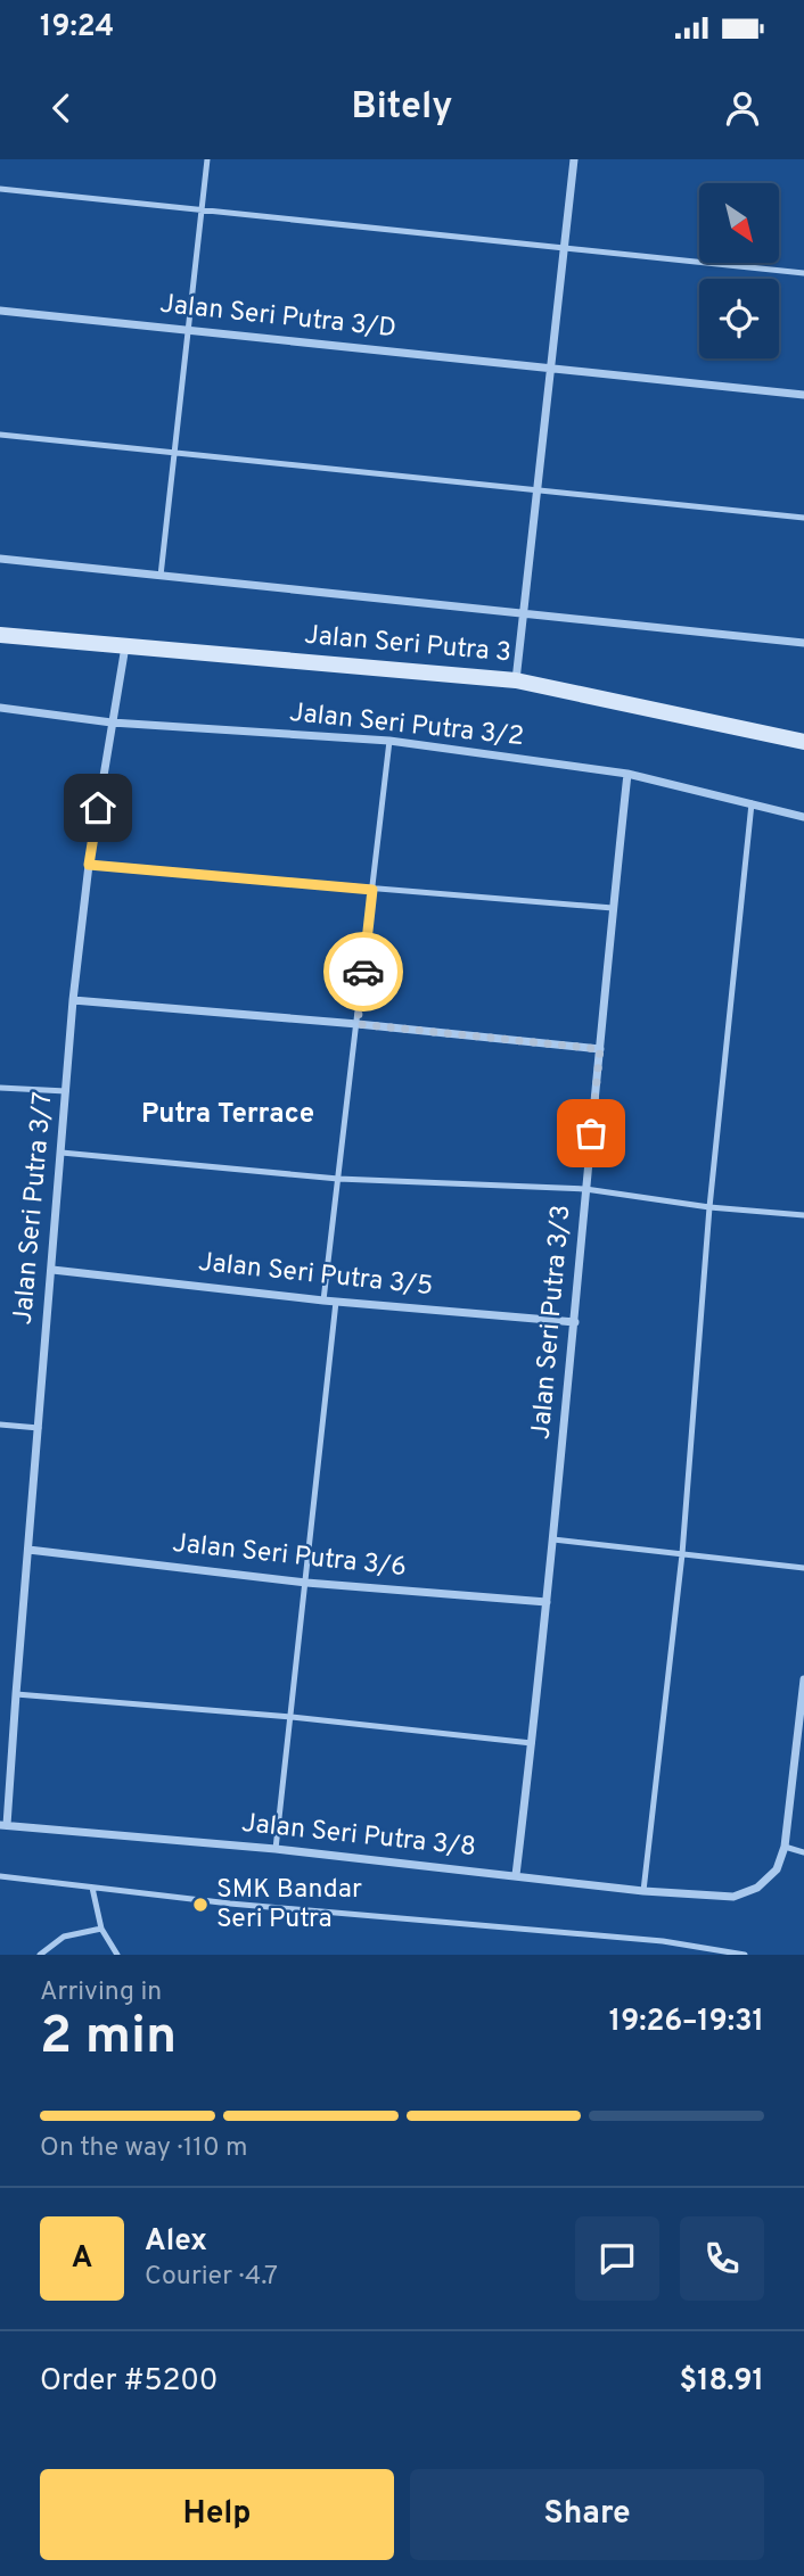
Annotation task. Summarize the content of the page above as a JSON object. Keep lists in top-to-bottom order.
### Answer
{
  "streets": {
    "street": [
      "Jalan Seri Putra 3/D",
      "Jalan Seri Putra 3",
      "Jalan Seri Putra 3/2",
      "Jalan Seri Putra 3/7",
      "Jalan Seri Putra 3/5",
      "Jalan Seri Putra 3/3",
      "Jalan Seri Putra 3/6",
      "Jalan Seri Putra 3/8"
    ]
  },
  "crossings": [
    ["Jalan Seri Putra 3", "Jalan Seri Putra 3/7"],
    ["Jalan Seri Putra 3/2", "Jalan Seri Putra 3/7"],
    ["Jalan Seri Putra 3/2", "Jalan Seri Putra 3/3"],
    ["Jalan Seri Putra 3/7", "Jalan Seri Putra 3/5"],
    ["Jalan Seri Putra 3/7", "Jalan Seri Putra 3/6"],
    ["Jalan Seri Putra 3/7", "Jalan Seri Putra 3/8"],
    ["Jalan Seri Putra 3/5", "Jalan Seri Putra 3/3"],
    ["Jalan Seri Putra 3/3", "Jalan Seri Putra 3/6"],
    ["Jalan Seri Putra 3/3", "Jalan Seri Putra 3/8"]
  ],
  "districts": ["Putra Terrace"],
  "places": ["SMK Bandar Seri Putra"],
  "north": "bottom right",
  "page": {
    "status": "19:24",
    "header": "Bitely",
    "heading": ["2 min", "Arriving in", "19:26–19:31"],
    "panel": [
      "Alex",
      "Courier · 4.7",
      "Order #5200",
      "$18.91"
    ],
    "bar": "On the way · 110 m",
    "round": "A",
    "buttons": ["Help", "Share"]
  }
}
